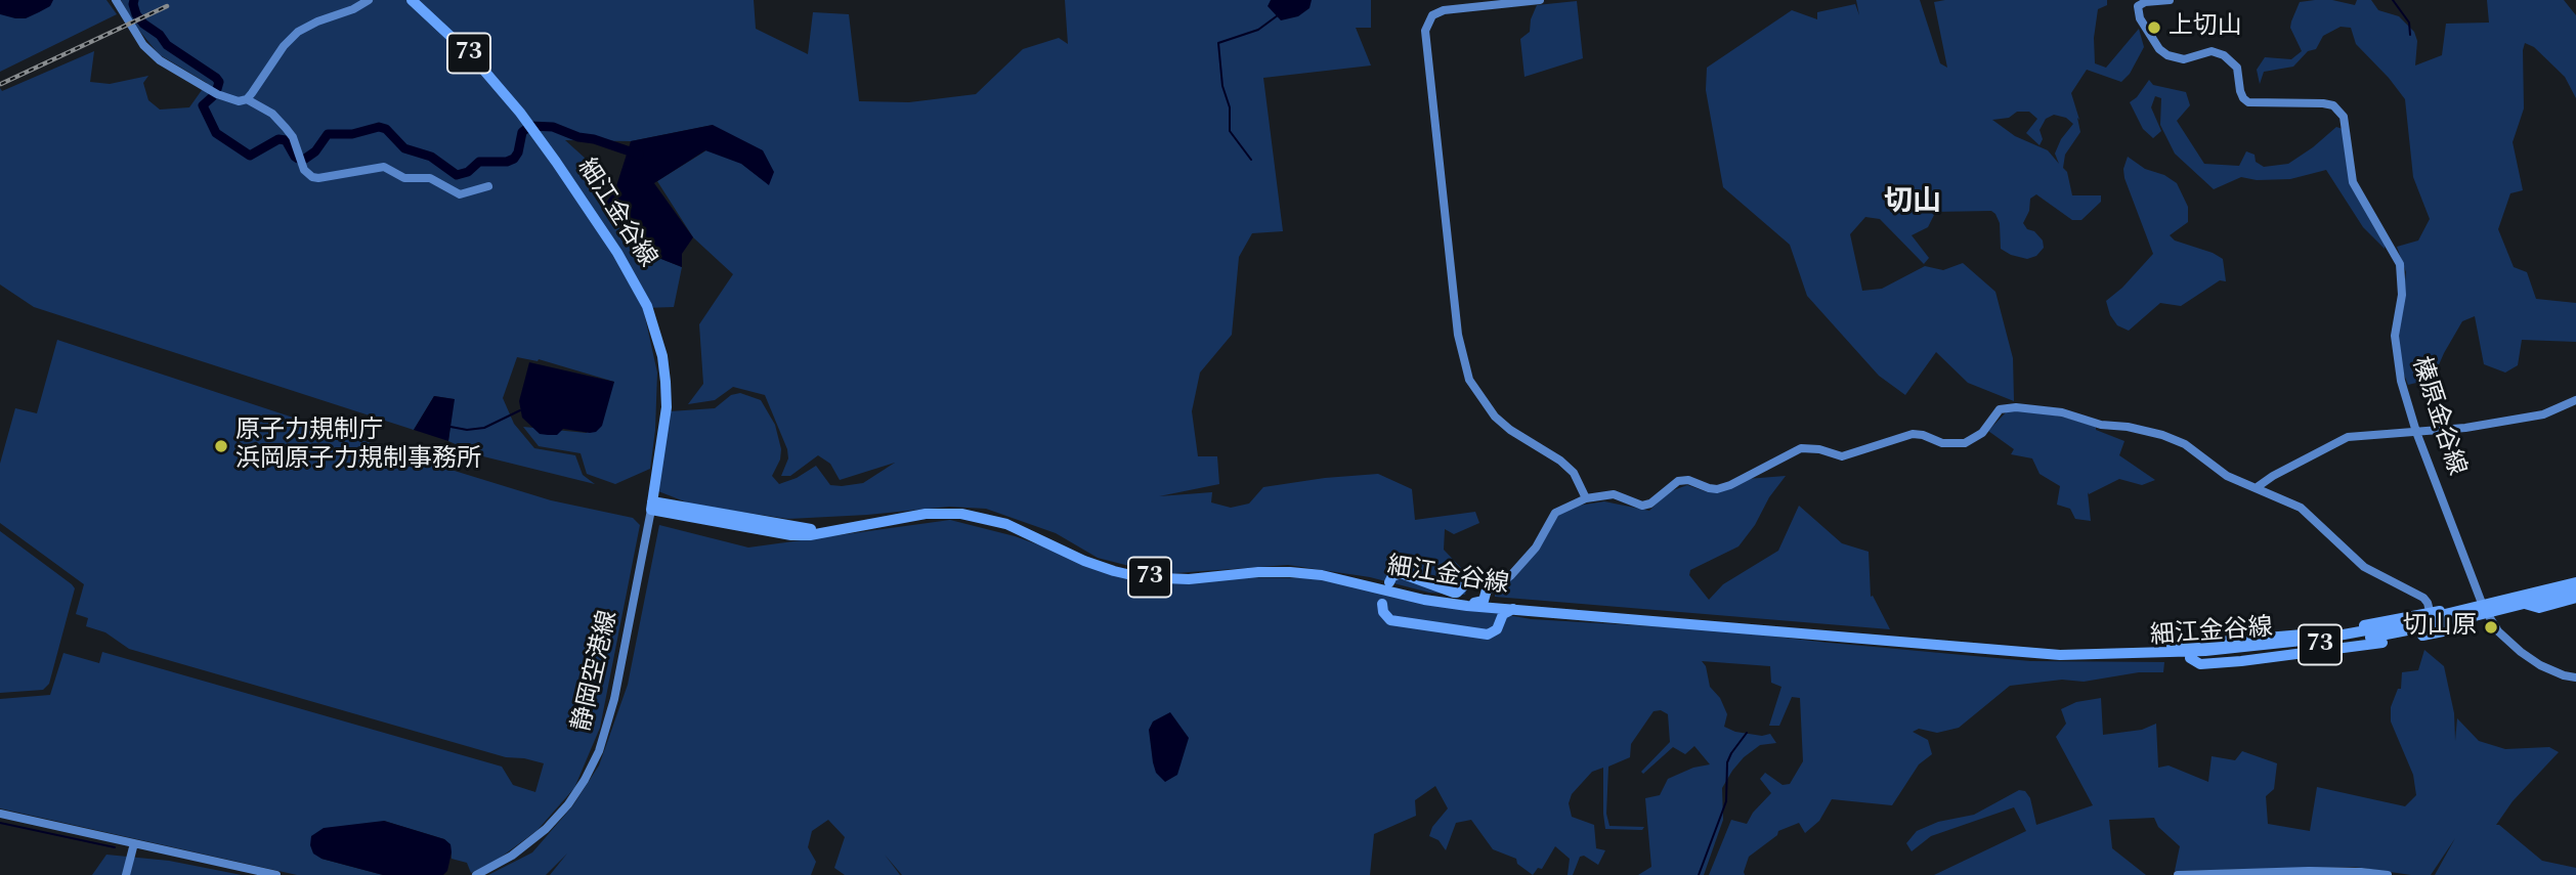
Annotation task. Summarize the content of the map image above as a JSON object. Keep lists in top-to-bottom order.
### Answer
{
  "streets": {
    "main road": ["73", "細江金谷線"],
    "street": ["榛原金谷線", "静岡空港線"]
  },
  "crossings": [
    ["73", "細江金谷線"],
    ["細江金谷線", "榛原金谷線"],
    ["細江金谷線", "静岡空港線"]
  ],
  "districts": ["切山"],
  "places": ["上切山", "原子力規制庁 浜岡原子力規制事務所", "切山原"]
}
